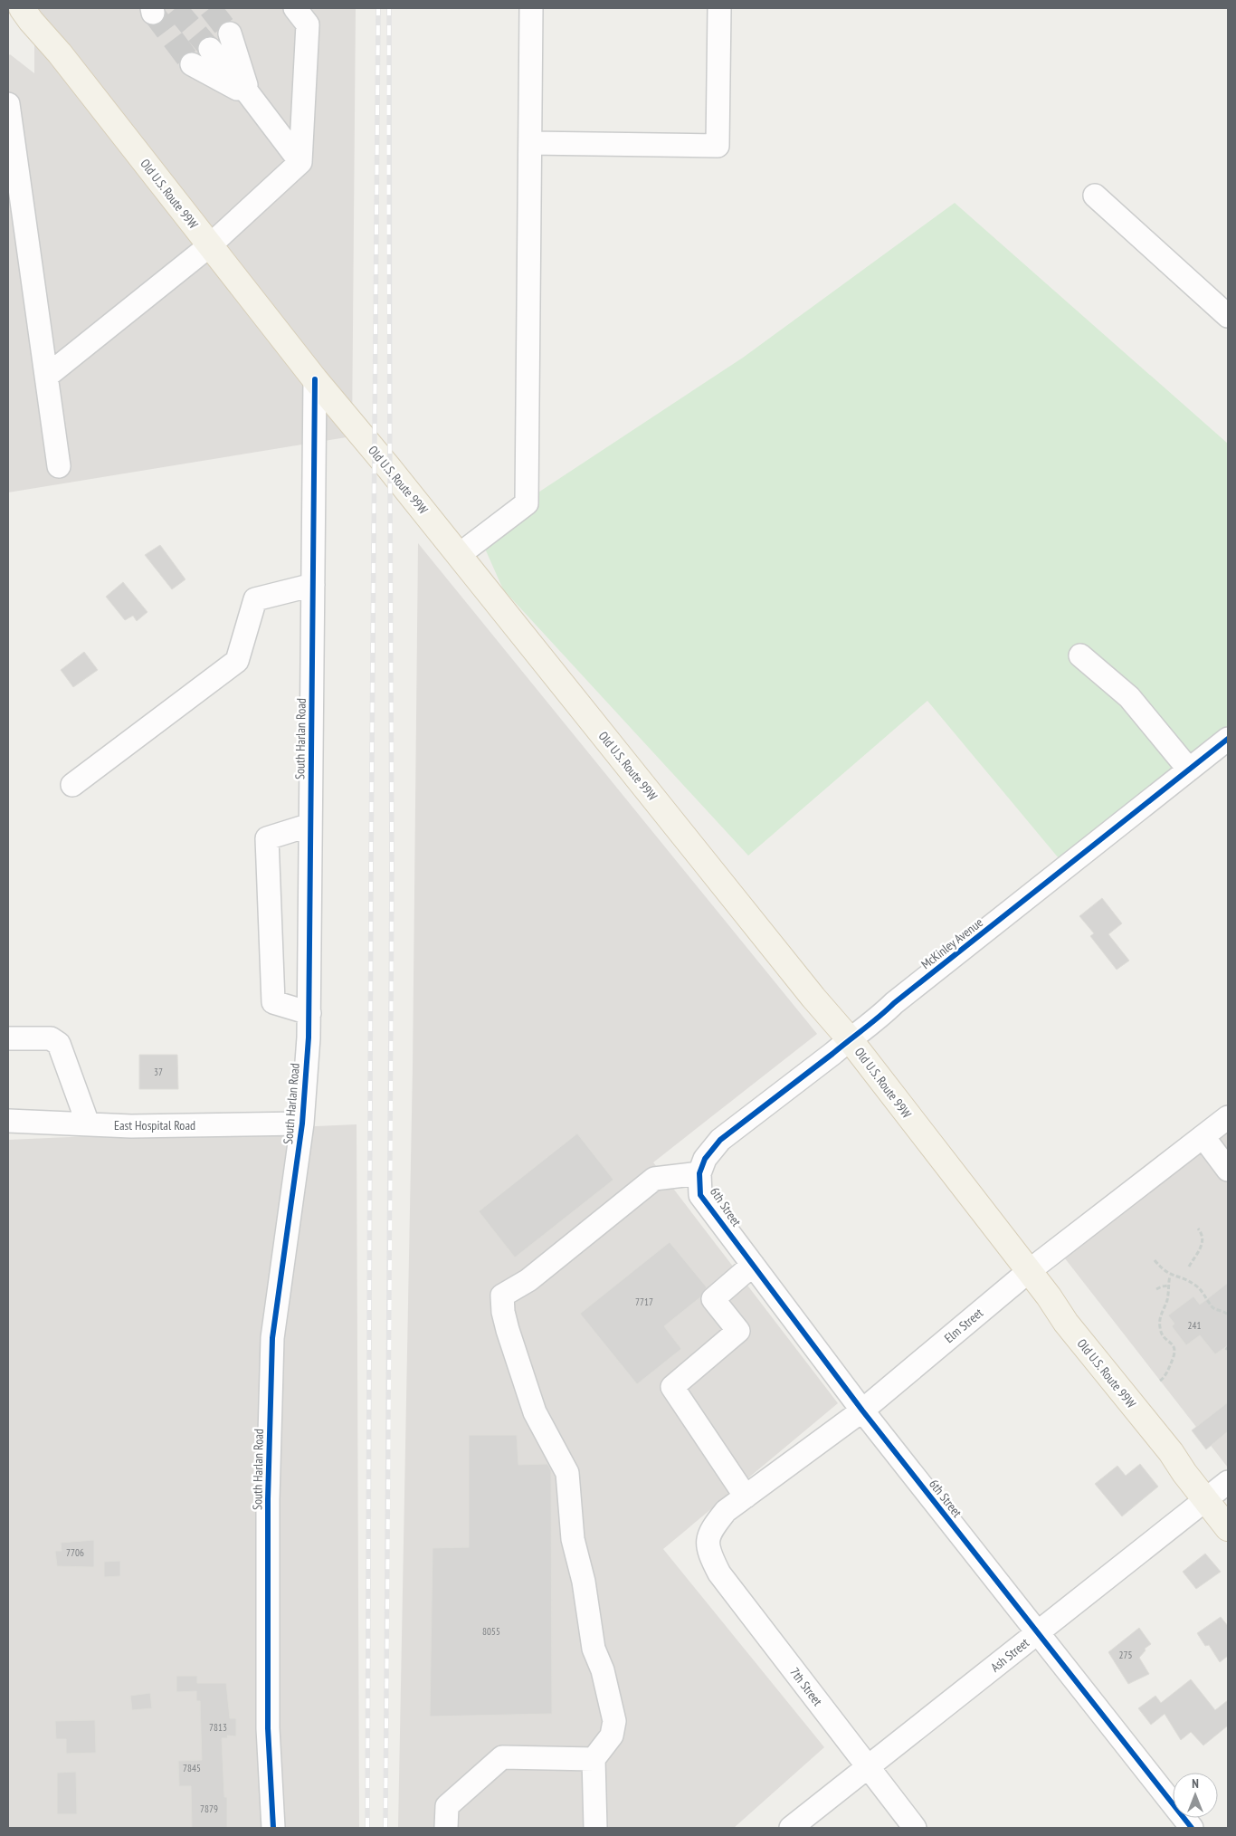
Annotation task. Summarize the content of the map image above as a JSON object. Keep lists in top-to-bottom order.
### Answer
{
  "streets": {
    "main road": ["Old U.S. Route 99W"],
    "street": [
      "South Harlan Road",
      "McKinley Avenue",
      "East Hospital Road",
      "6th Street",
      "Elm Street",
      "Ash Street",
      "7th Street"
    ]
  },
  "crossings": [
    ["Old U.S. Route 99W", "South Harlan Road"],
    ["Old U.S. Route 99W", "McKinley Avenue"],
    ["Old U.S. Route 99W", "Elm Street"],
    ["Old U.S. Route 99W", "Ash Street"],
    ["South Harlan Road", "East Hospital Road"],
    ["McKinley Avenue", "6th Street"],
    ["6th Street", "Elm Street"],
    ["6th Street", "Ash Street"],
    ["Elm Street", "7th Street"],
    ["Ash Street", "7th Street"]
  ],
  "house_numbers": [
    "37",
    "7717",
    "241",
    "7706",
    "8055",
    "275",
    "7813",
    "7845",
    "7879"
  ],
  "north": "top"
}
